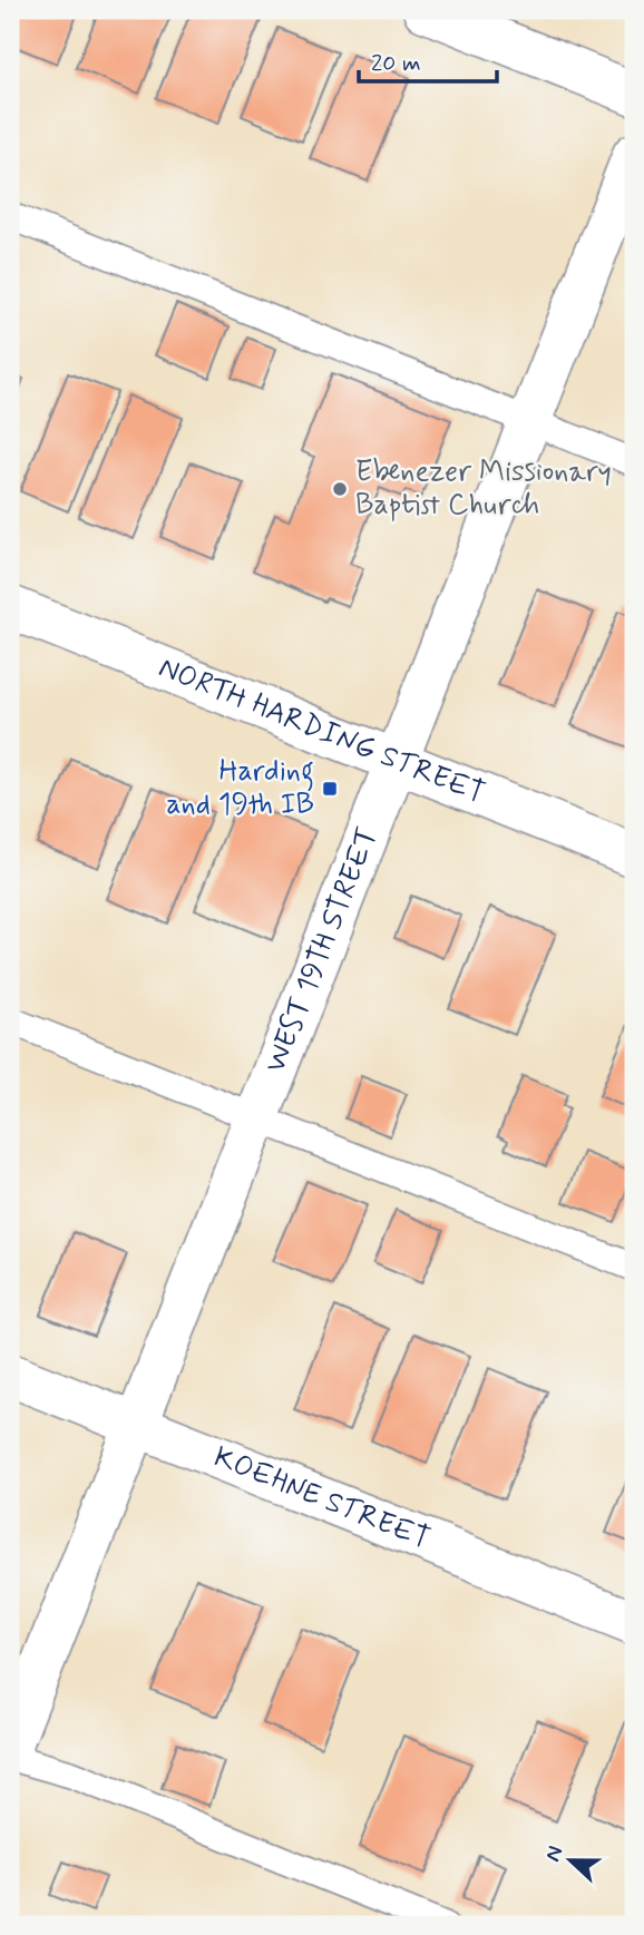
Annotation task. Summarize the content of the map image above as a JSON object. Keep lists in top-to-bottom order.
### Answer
{
  "streets": {
    "street": ["NORTH HARDING STREET", "WEST 19TH STREET", "KOEHNE STREET"]
  },
  "crossings": [
    ["NORTH HARDING STREET", "WEST 19TH STREET"],
    ["WEST 19TH STREET", "KOEHNE STREET"]
  ],
  "places": {
    "other": ["Ebenezer Missionary Baptist Church"],
    "transit": ["Harding and 19th IB"]
  },
  "scale_bar": "20 m",
  "north": "left"
}
